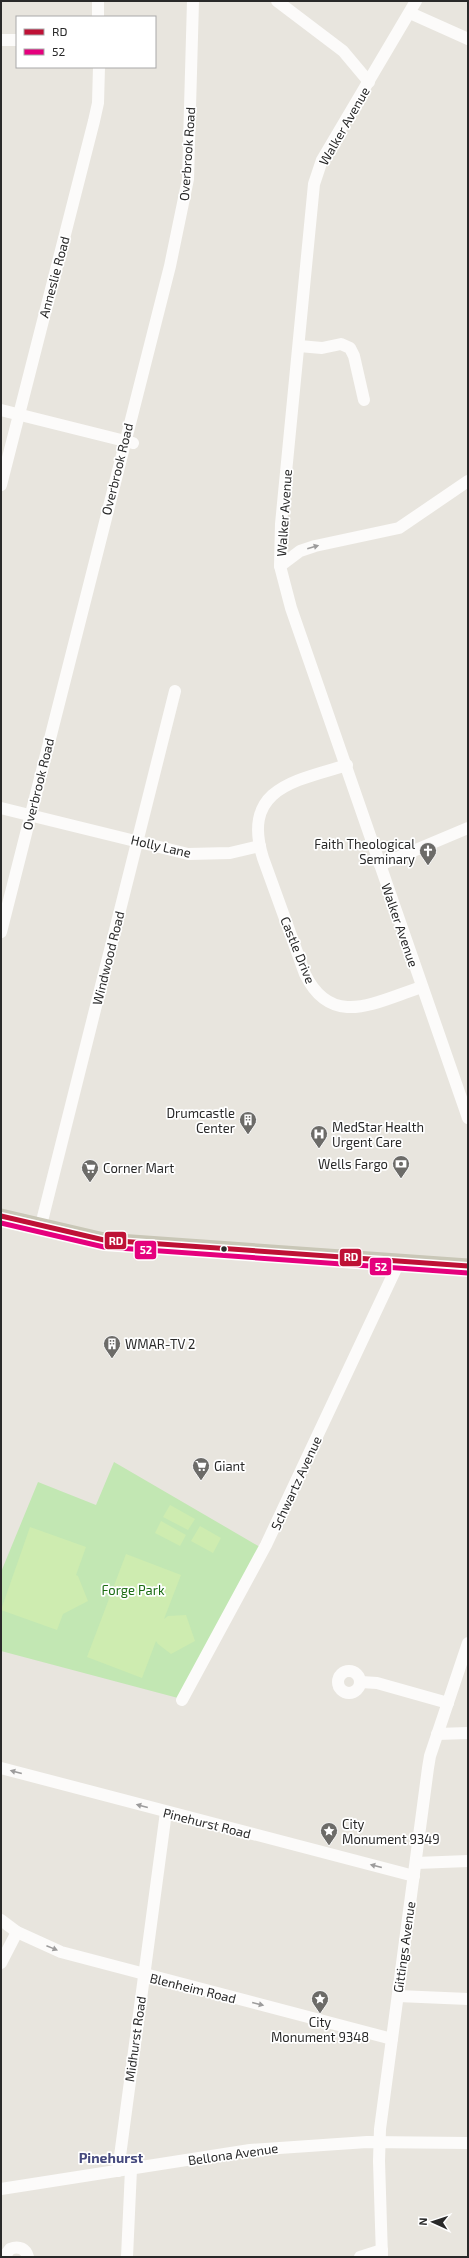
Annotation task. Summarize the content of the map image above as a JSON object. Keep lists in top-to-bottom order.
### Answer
{
  "streets": {
    "street": [
      "Walker Avenue",
      "Overbrook Road",
      "Anneslie Road",
      "Holly Lane",
      "Castle Drive",
      "Windwood Road",
      "Schwartz Avenue",
      "Pinehurst Road",
      "Gittings Avenue",
      "Blenheim Road",
      "Midhurst Road",
      "Bellona Avenue"
    ]
  },
  "crossings": [
    ["Walker Avenue", "Castle Drive"],
    ["Overbrook Road", "Holly Lane"],
    ["Holly Lane", "Castle Drive"],
    ["Holly Lane", "Windwood Road"],
    ["Pinehurst Road", "Gittings Avenue"],
    ["Pinehurst Road", "Midhurst Road"],
    ["Gittings Avenue", "Blenheim Road"],
    ["Gittings Avenue", "Bellona Avenue"],
    ["Blenheim Road", "Midhurst Road"],
    ["Midhurst Road", "Bellona Avenue"]
  ],
  "one_way": ["Pinehurst Road", "Blenheim Road"],
  "districts": ["Pinehurst"],
  "parks": ["Forge Park"],
  "places": {
    "church": ["Faith Theological Seminary"],
    "building": ["Drumcastle Center", "WMAR-TV 2"],
    "hospital": ["MedStar Health Urgent Care"],
    "bank": ["Wells Fargo"],
    "supermarket": ["Corner Mart", "Giant"],
    "place": ["City Monument 9349", "City Monument 9348"]
  },
  "lines": ["transit line RD", "transit line 52"],
  "legend": ["RD", "52"],
  "north": "left"
}
